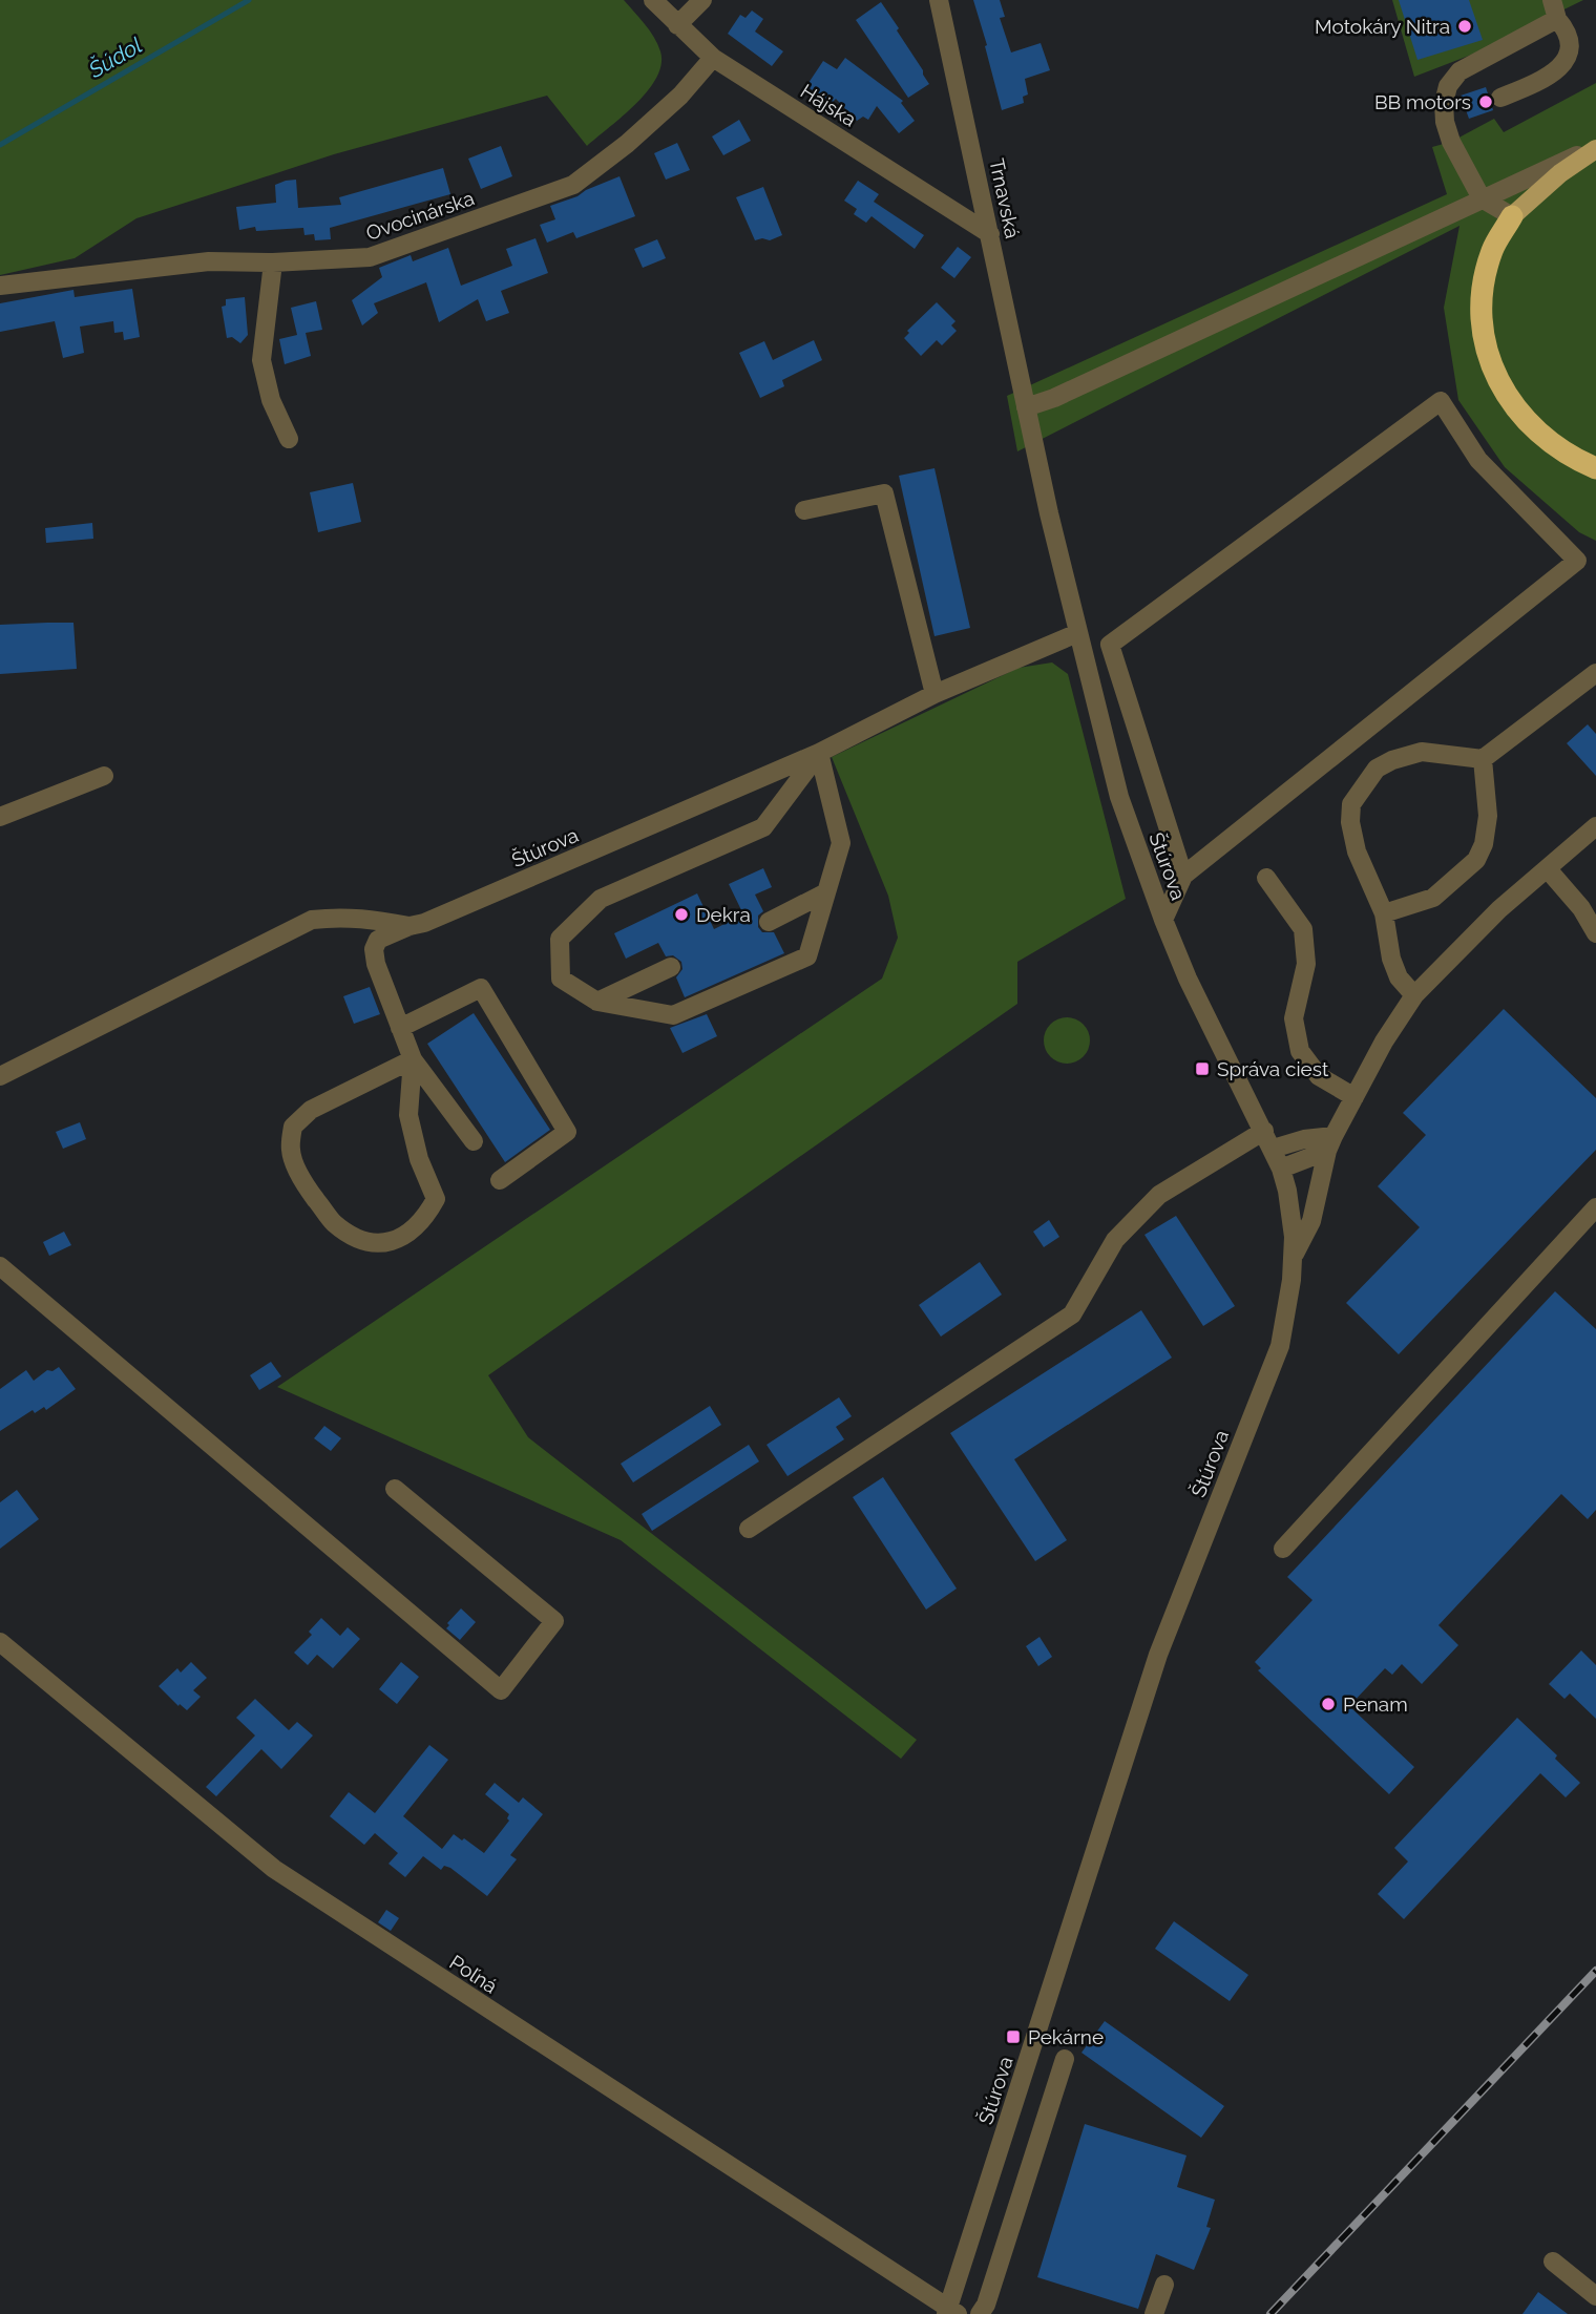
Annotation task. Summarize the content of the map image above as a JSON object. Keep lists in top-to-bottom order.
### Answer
{
  "streets": {
    "street": [
      "Hájska",
      "Trnavská",
      "Ovocinárska",
      "Štúrova",
      "Poľná"
    ]
  },
  "crossings": [
    ["Hájska", "Trnavská"],
    ["Hájska", "Ovocinárska"],
    ["Trnavská", "Štúrova"],
    ["Štúrova", "Poľná"]
  ],
  "water": ["Šúdol"],
  "places": {
    "other": [
      "Motokáry Nitra",
      "BB motors",
      "Dekra",
      "Penam"
    ],
    "transit": ["Správa ciest", "Pekárne"]
  }
}
